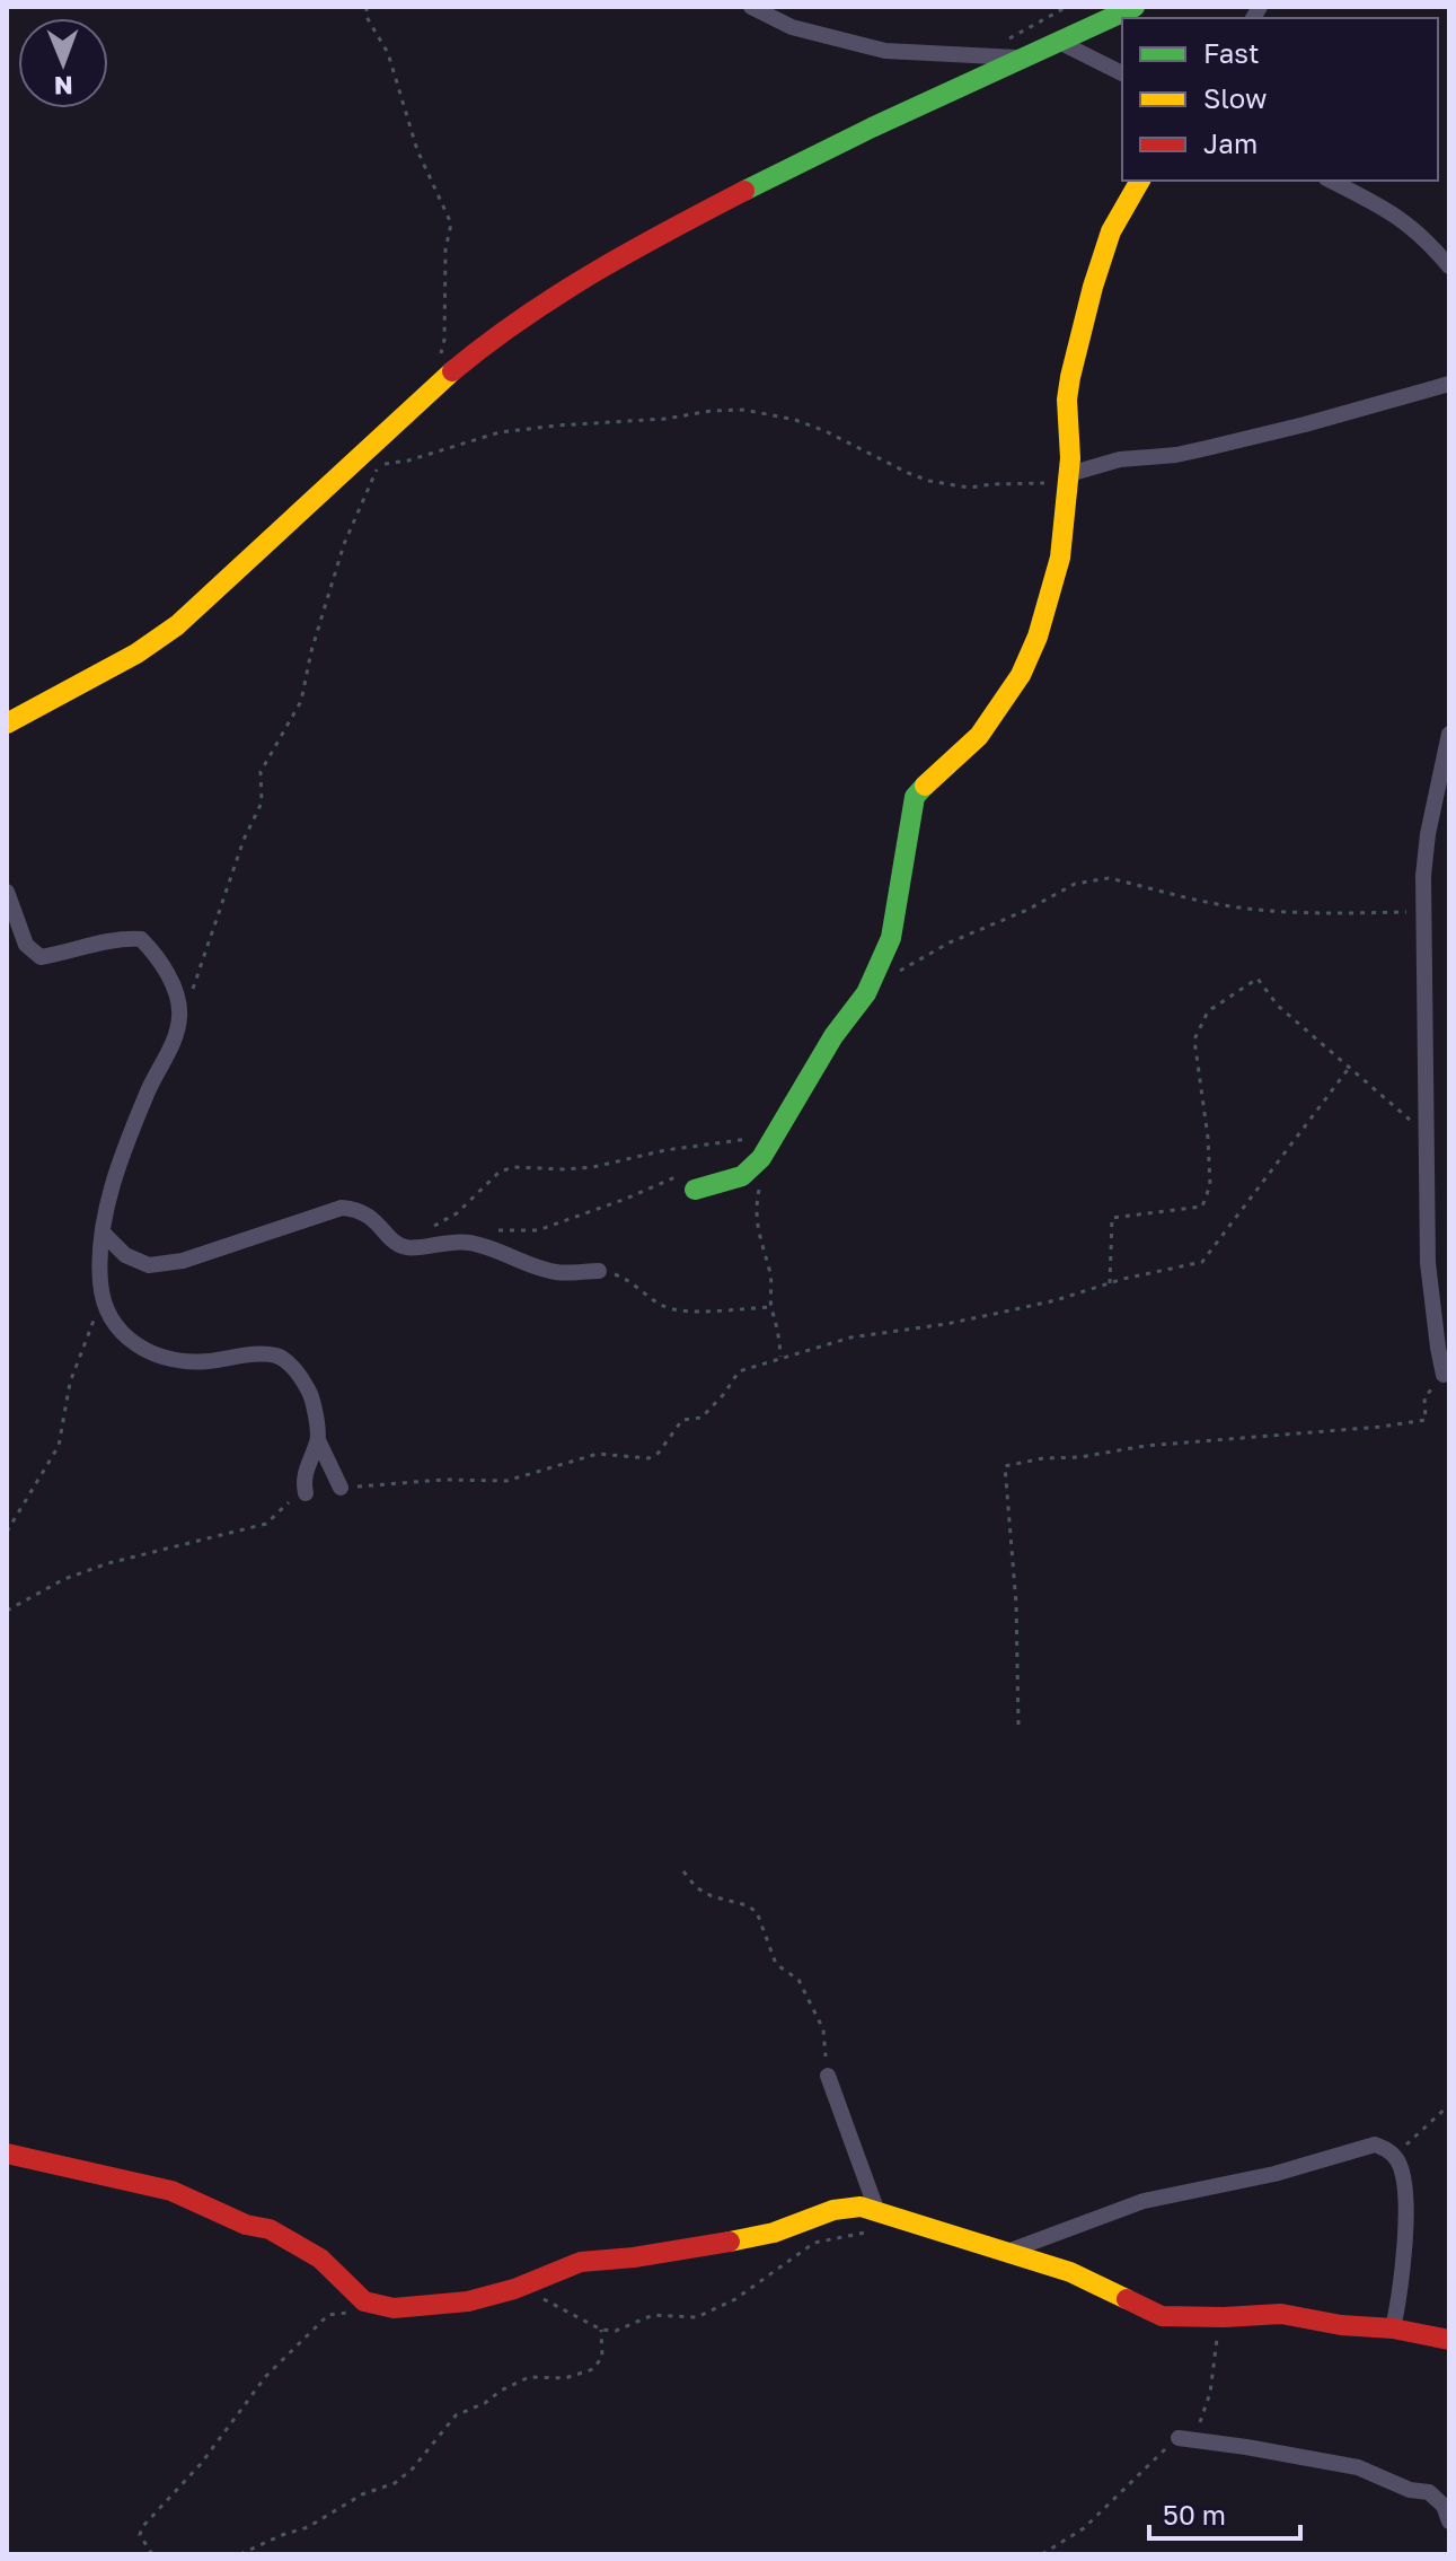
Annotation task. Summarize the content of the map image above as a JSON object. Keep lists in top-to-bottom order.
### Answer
{
  "legend": ["Fast", "Slow", "Jam"],
  "scale_bar": "50 m",
  "north": "bottom"
}
